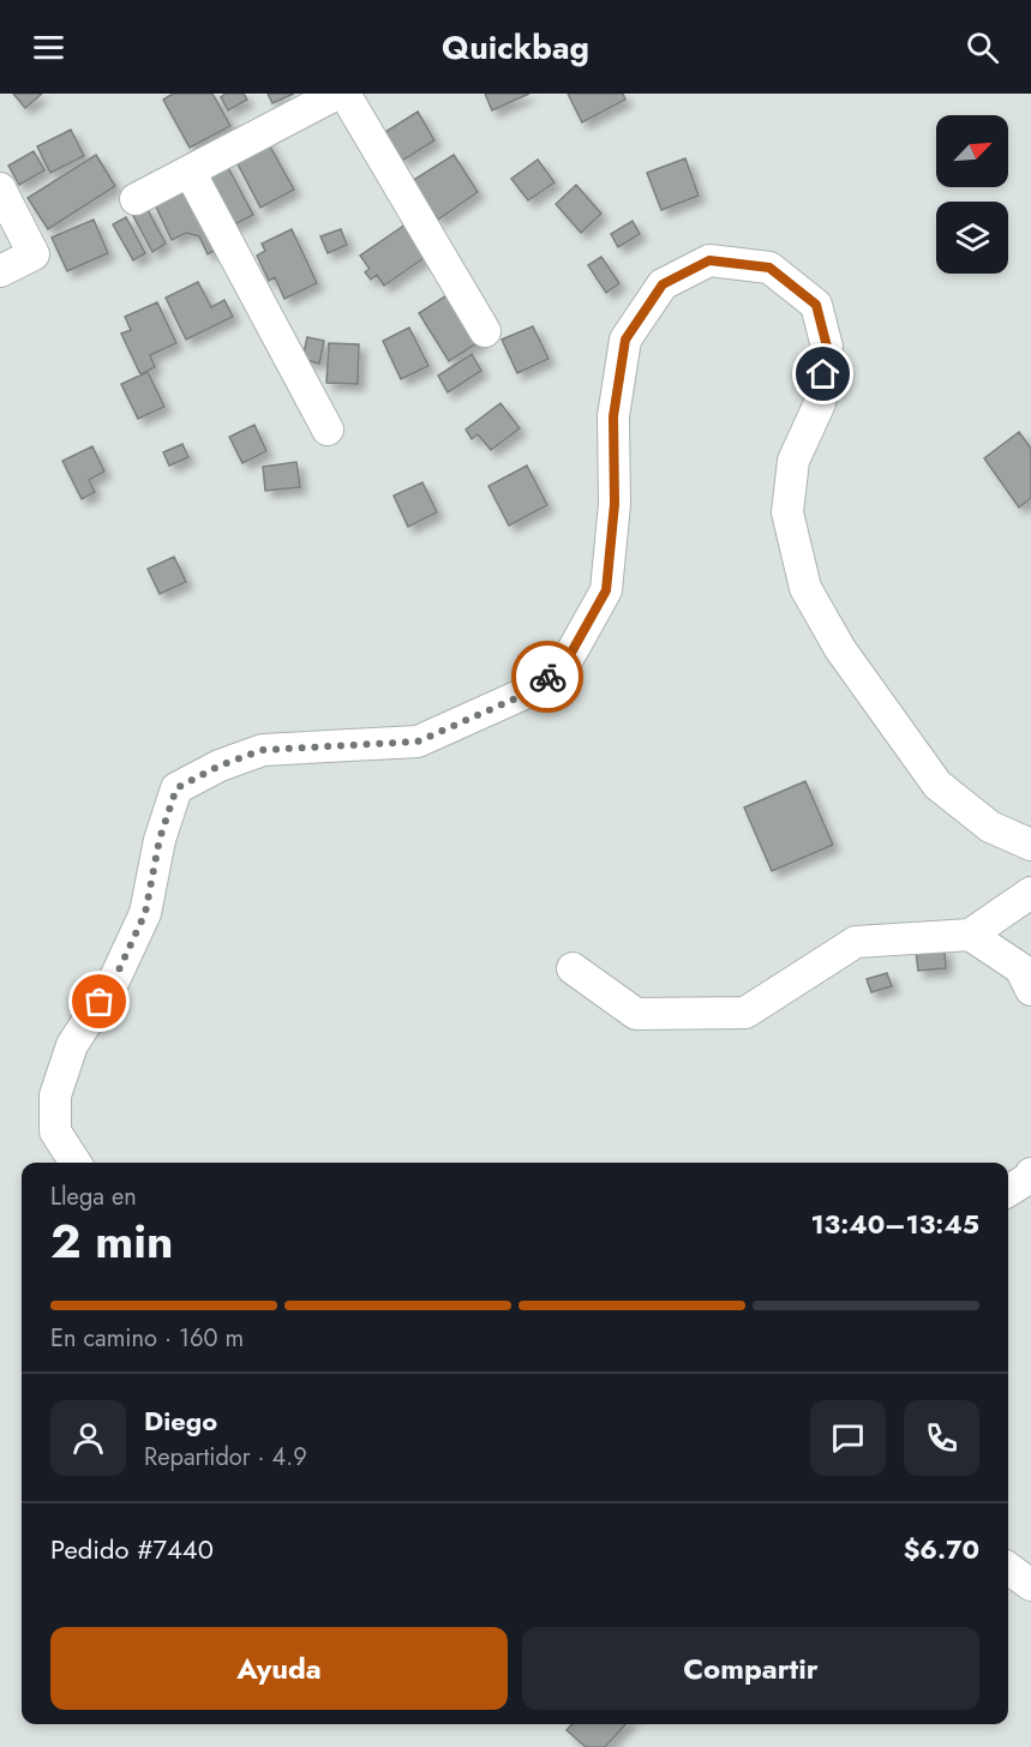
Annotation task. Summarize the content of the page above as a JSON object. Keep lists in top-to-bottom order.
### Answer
{
  "north": "top right",
  "page": {
    "header": "Quickbag",
    "heading": ["2 min", "Llega en", "13:40–13:45"],
    "panel": [
      "Diego",
      "Repartidor · 4.9",
      "Pedido #7440",
      "$6.70"
    ],
    "bar": "En camino · 160 m",
    "buttons": ["Ayuda", "Compartir"]
  }
}
